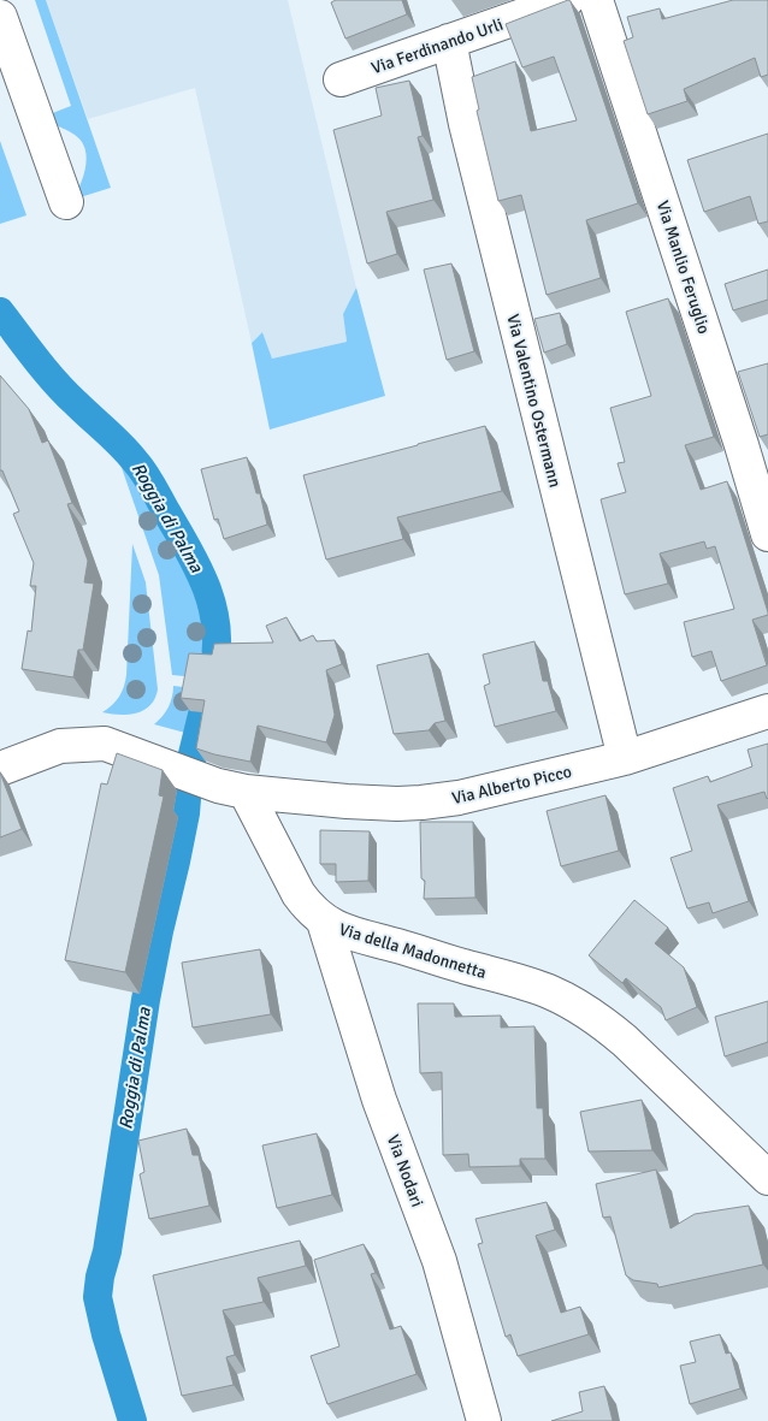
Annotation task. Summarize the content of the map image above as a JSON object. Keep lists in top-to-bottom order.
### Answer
{
  "streets": {
    "street": [
      "Via Ferdinando Urli",
      "Via Manlio Feruglio",
      "Via Valentino Ostermann",
      "Via Alberto Picco",
      "Via della Madonnetta",
      "Via Nodari"
    ]
  },
  "crossings": [
    ["Via Ferdinando Urli", "Via Valentino Ostermann"],
    ["Via Valentino Ostermann", "Via Alberto Picco"],
    ["Via Alberto Picco", "Via della Madonnetta"],
    ["Via della Madonnetta", "Via Nodari"]
  ],
  "water": ["Roggia di Palma"]
}
